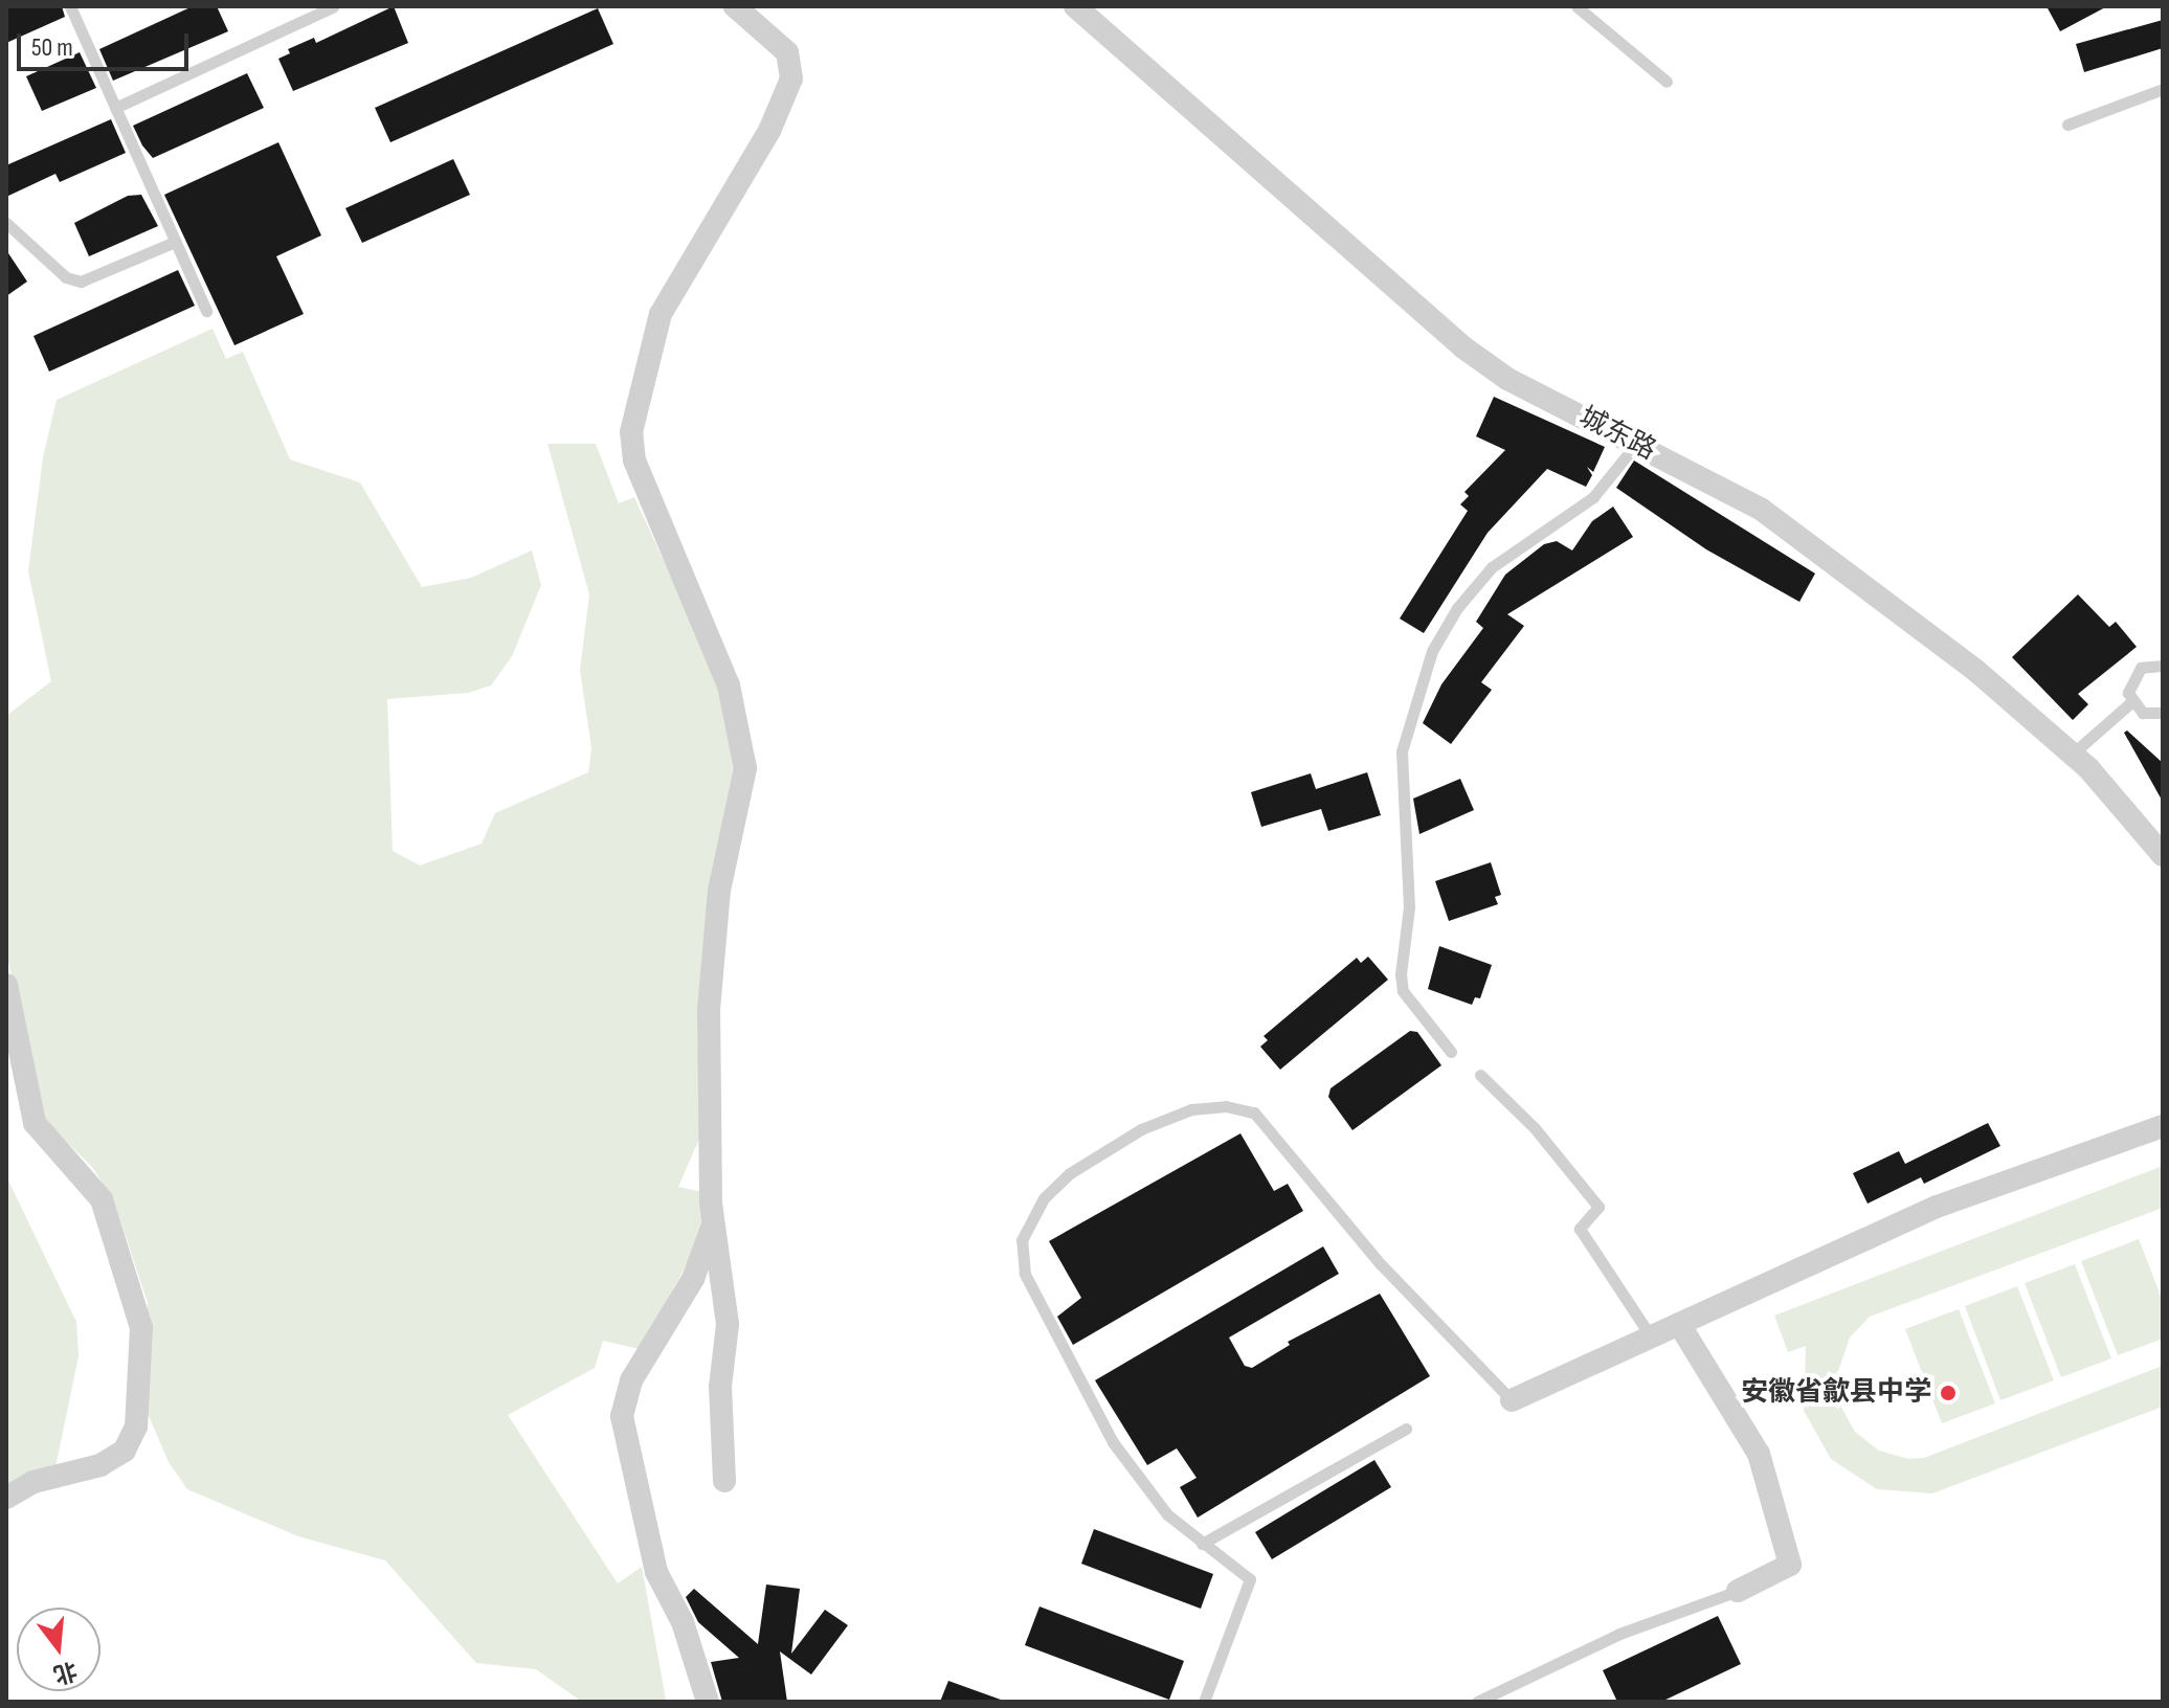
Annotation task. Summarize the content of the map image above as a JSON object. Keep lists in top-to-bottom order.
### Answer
{
  "streets": {
    "street": ["城东路"]
  },
  "places": ["安徽省歙县中学"],
  "scale_bar": "50 m",
  "north": "bottom"
}
